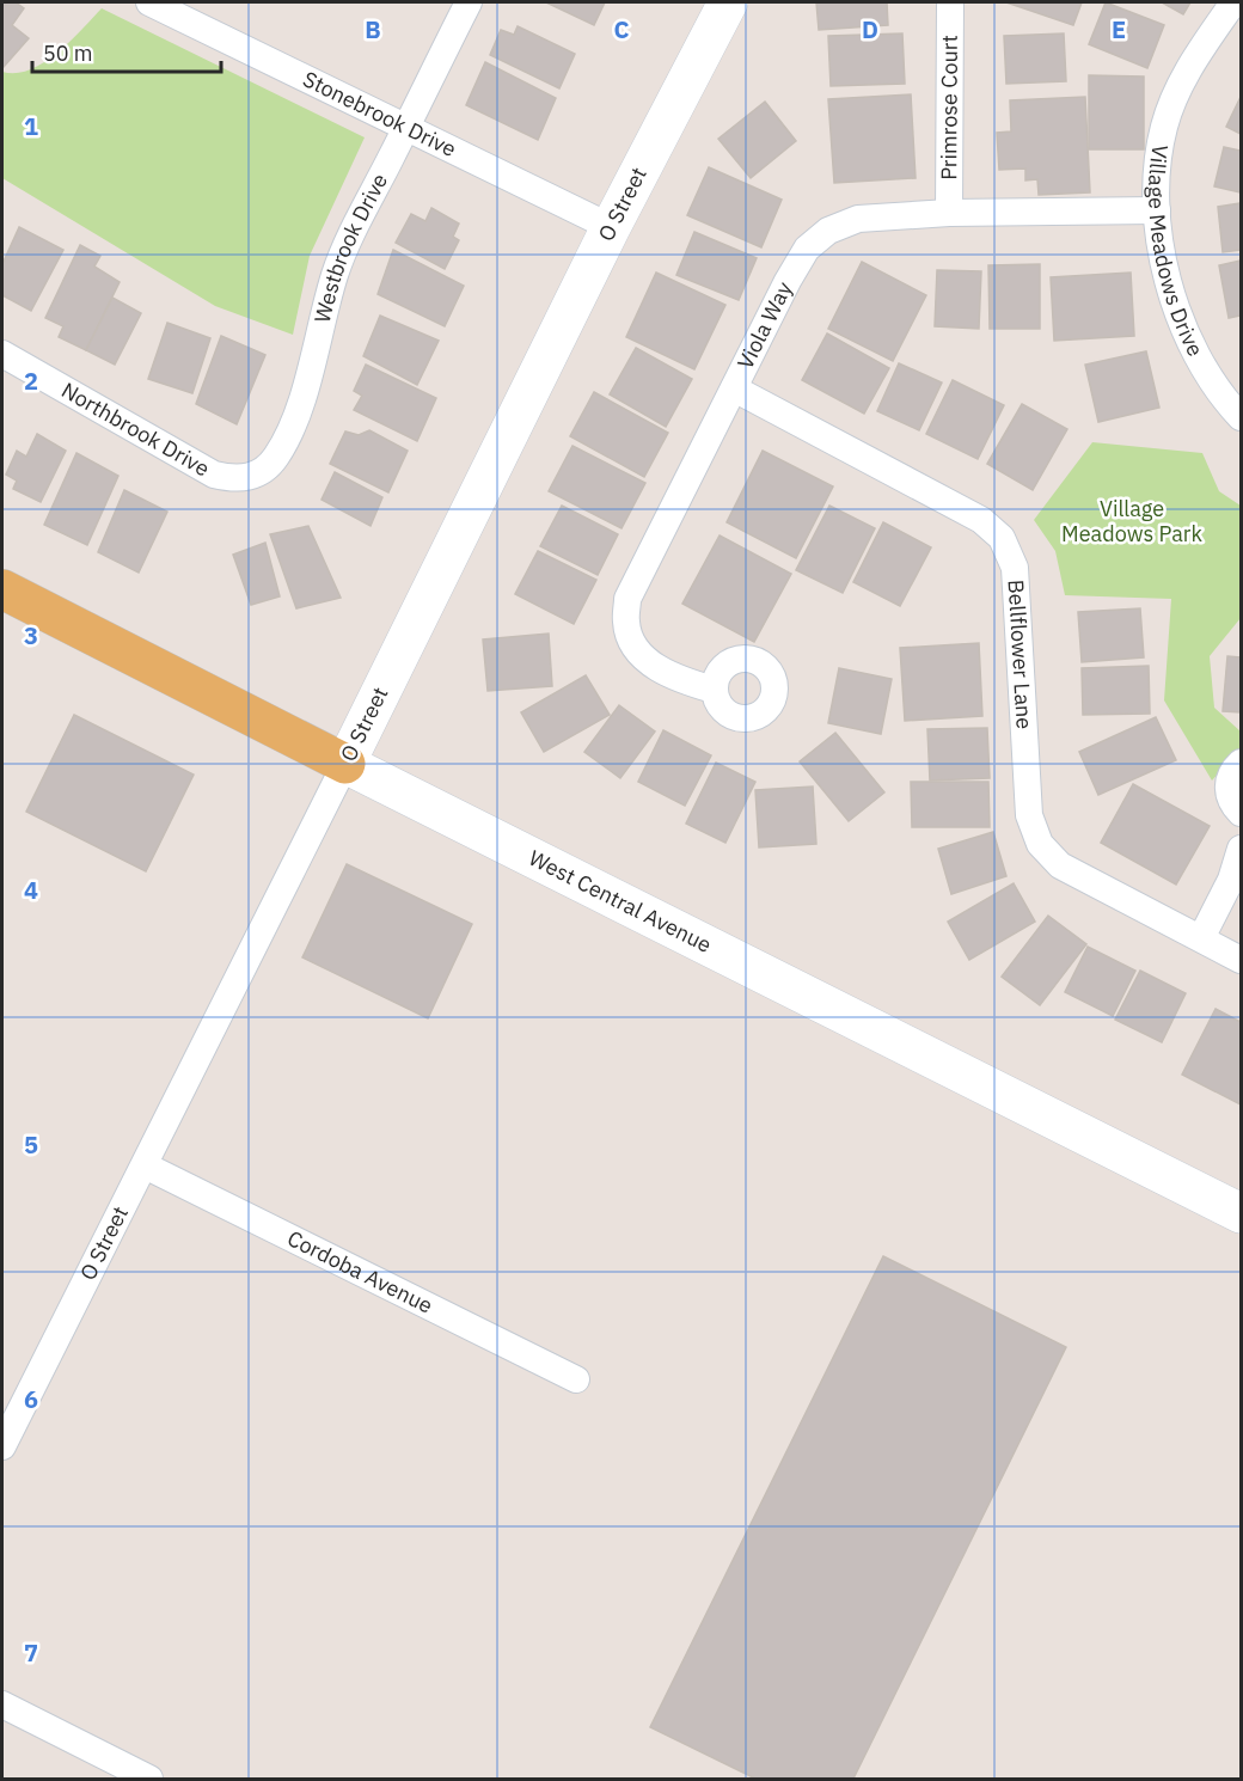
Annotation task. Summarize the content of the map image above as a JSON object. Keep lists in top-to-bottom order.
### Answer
{
  "streets": {
    "main road": ["O Street", "West Central Avenue"],
    "street": [
      "Primrose Court",
      "Stonebrook Drive",
      "Westbrook Drive",
      "Village Meadows Drive",
      "Viola Way",
      "Northbrook Drive",
      "Bellflower Lane",
      "Cordoba Avenue"
    ]
  },
  "crossings": [
    ["Primrose Court", "Viola Way"],
    ["Stonebrook Drive", "O Street"],
    ["Stonebrook Drive", "Westbrook Drive"],
    ["O Street", "West Central Avenue"],
    ["O Street", "Cordoba Avenue"],
    ["Westbrook Drive", "Northbrook Drive"],
    ["Village Meadows Drive", "Viola Way"],
    ["Viola Way", "Bellflower Lane"]
  ],
  "parks": ["Village Meadows Park"],
  "scale_bar": "50 m",
  "grid": {
    "columns": [
      "B",
      "C",
      "D",
      "E"
    ],
    "rows": [
      "1",
      "2",
      "3",
      "4",
      "5",
      "6",
      "7"
    ]
  }
}
